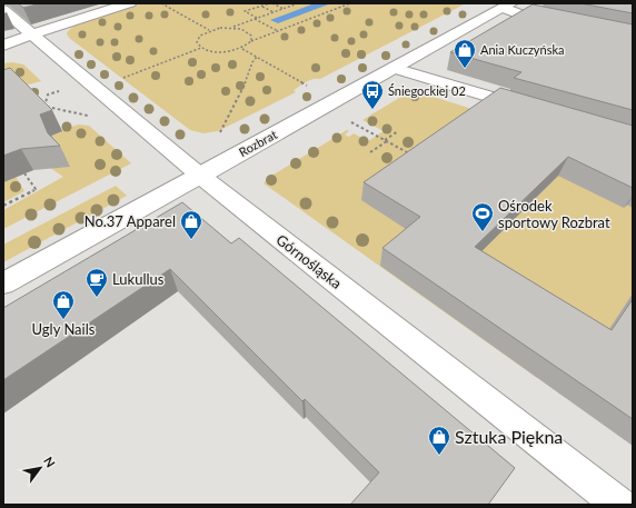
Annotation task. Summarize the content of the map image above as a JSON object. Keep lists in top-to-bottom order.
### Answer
{
  "streets": {
    "street": ["Rozbrat", "Górnośląska"]
  },
  "crossings": [
    ["Rozbrat", "Górnośląska"]
  ],
  "places": {
    "shop": [
      "Ania Kuczyńska",
      "No.37 Apparel",
      "Ugly Nails",
      "Sztuka Piękna"
    ],
    "bus stop": ["Śniegockiej 02"],
    "sports": ["Ośrodek sportowy Rozbrat"],
    "cafe": ["Lukullus"]
  },
  "north": "top right"
}
